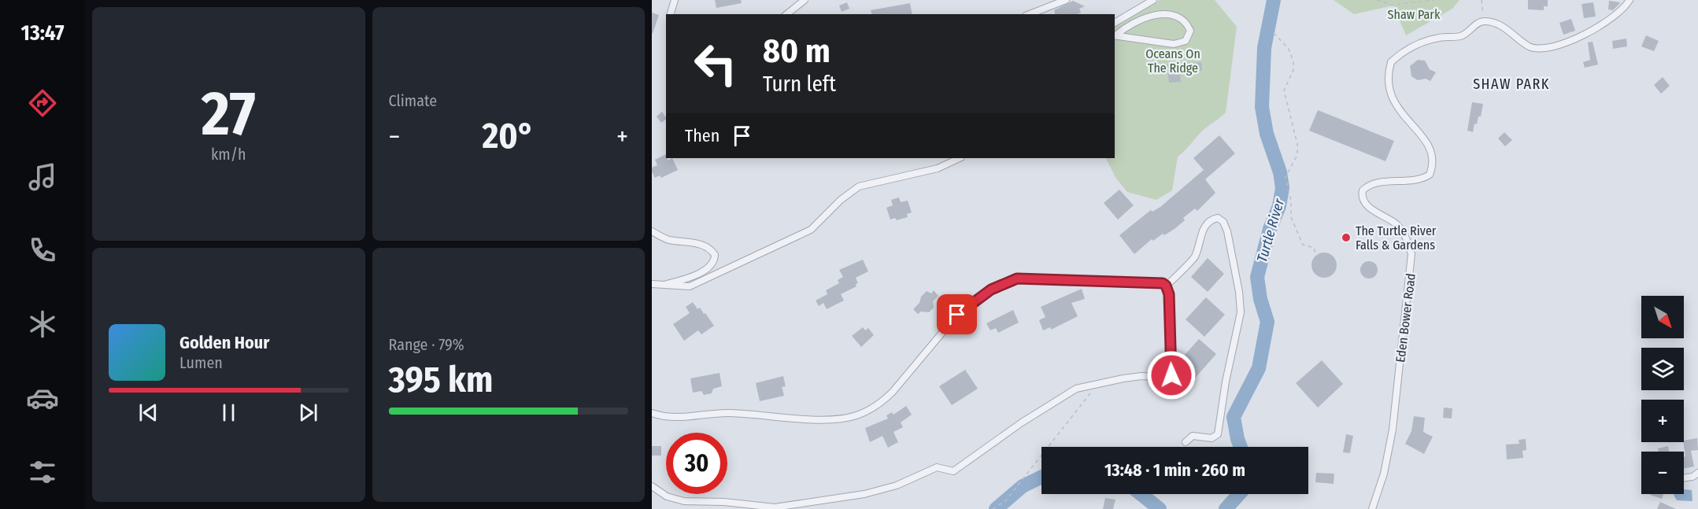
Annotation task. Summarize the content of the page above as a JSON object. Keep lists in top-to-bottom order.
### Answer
{
  "streets": {
    "street": ["Eden Bower Road"]
  },
  "districts": ["SHAW PARK"],
  "water": ["Turtle River"],
  "parks": ["Shaw Park", "Oceans On The Ridge"],
  "places": ["The Turtle River Falls & Gardens"],
  "north": "bottom right",
  "page": {
    "tabs": "13:47",
    "tile": [
      ["27", "km/h"],
      "Climate",
      ["Range · 79%", "395 km"]
    ],
    "turn": ["80 m", "Turn left"],
    "then": "Then",
    "heat": ["−", "20°", "+"],
    "map_buttons": ["+", "−"],
    "song": ["Golden Hour", "Lumen"],
    "limit": "30",
    "trip": "13:48 · 1 min · 260 m"
  }
}
